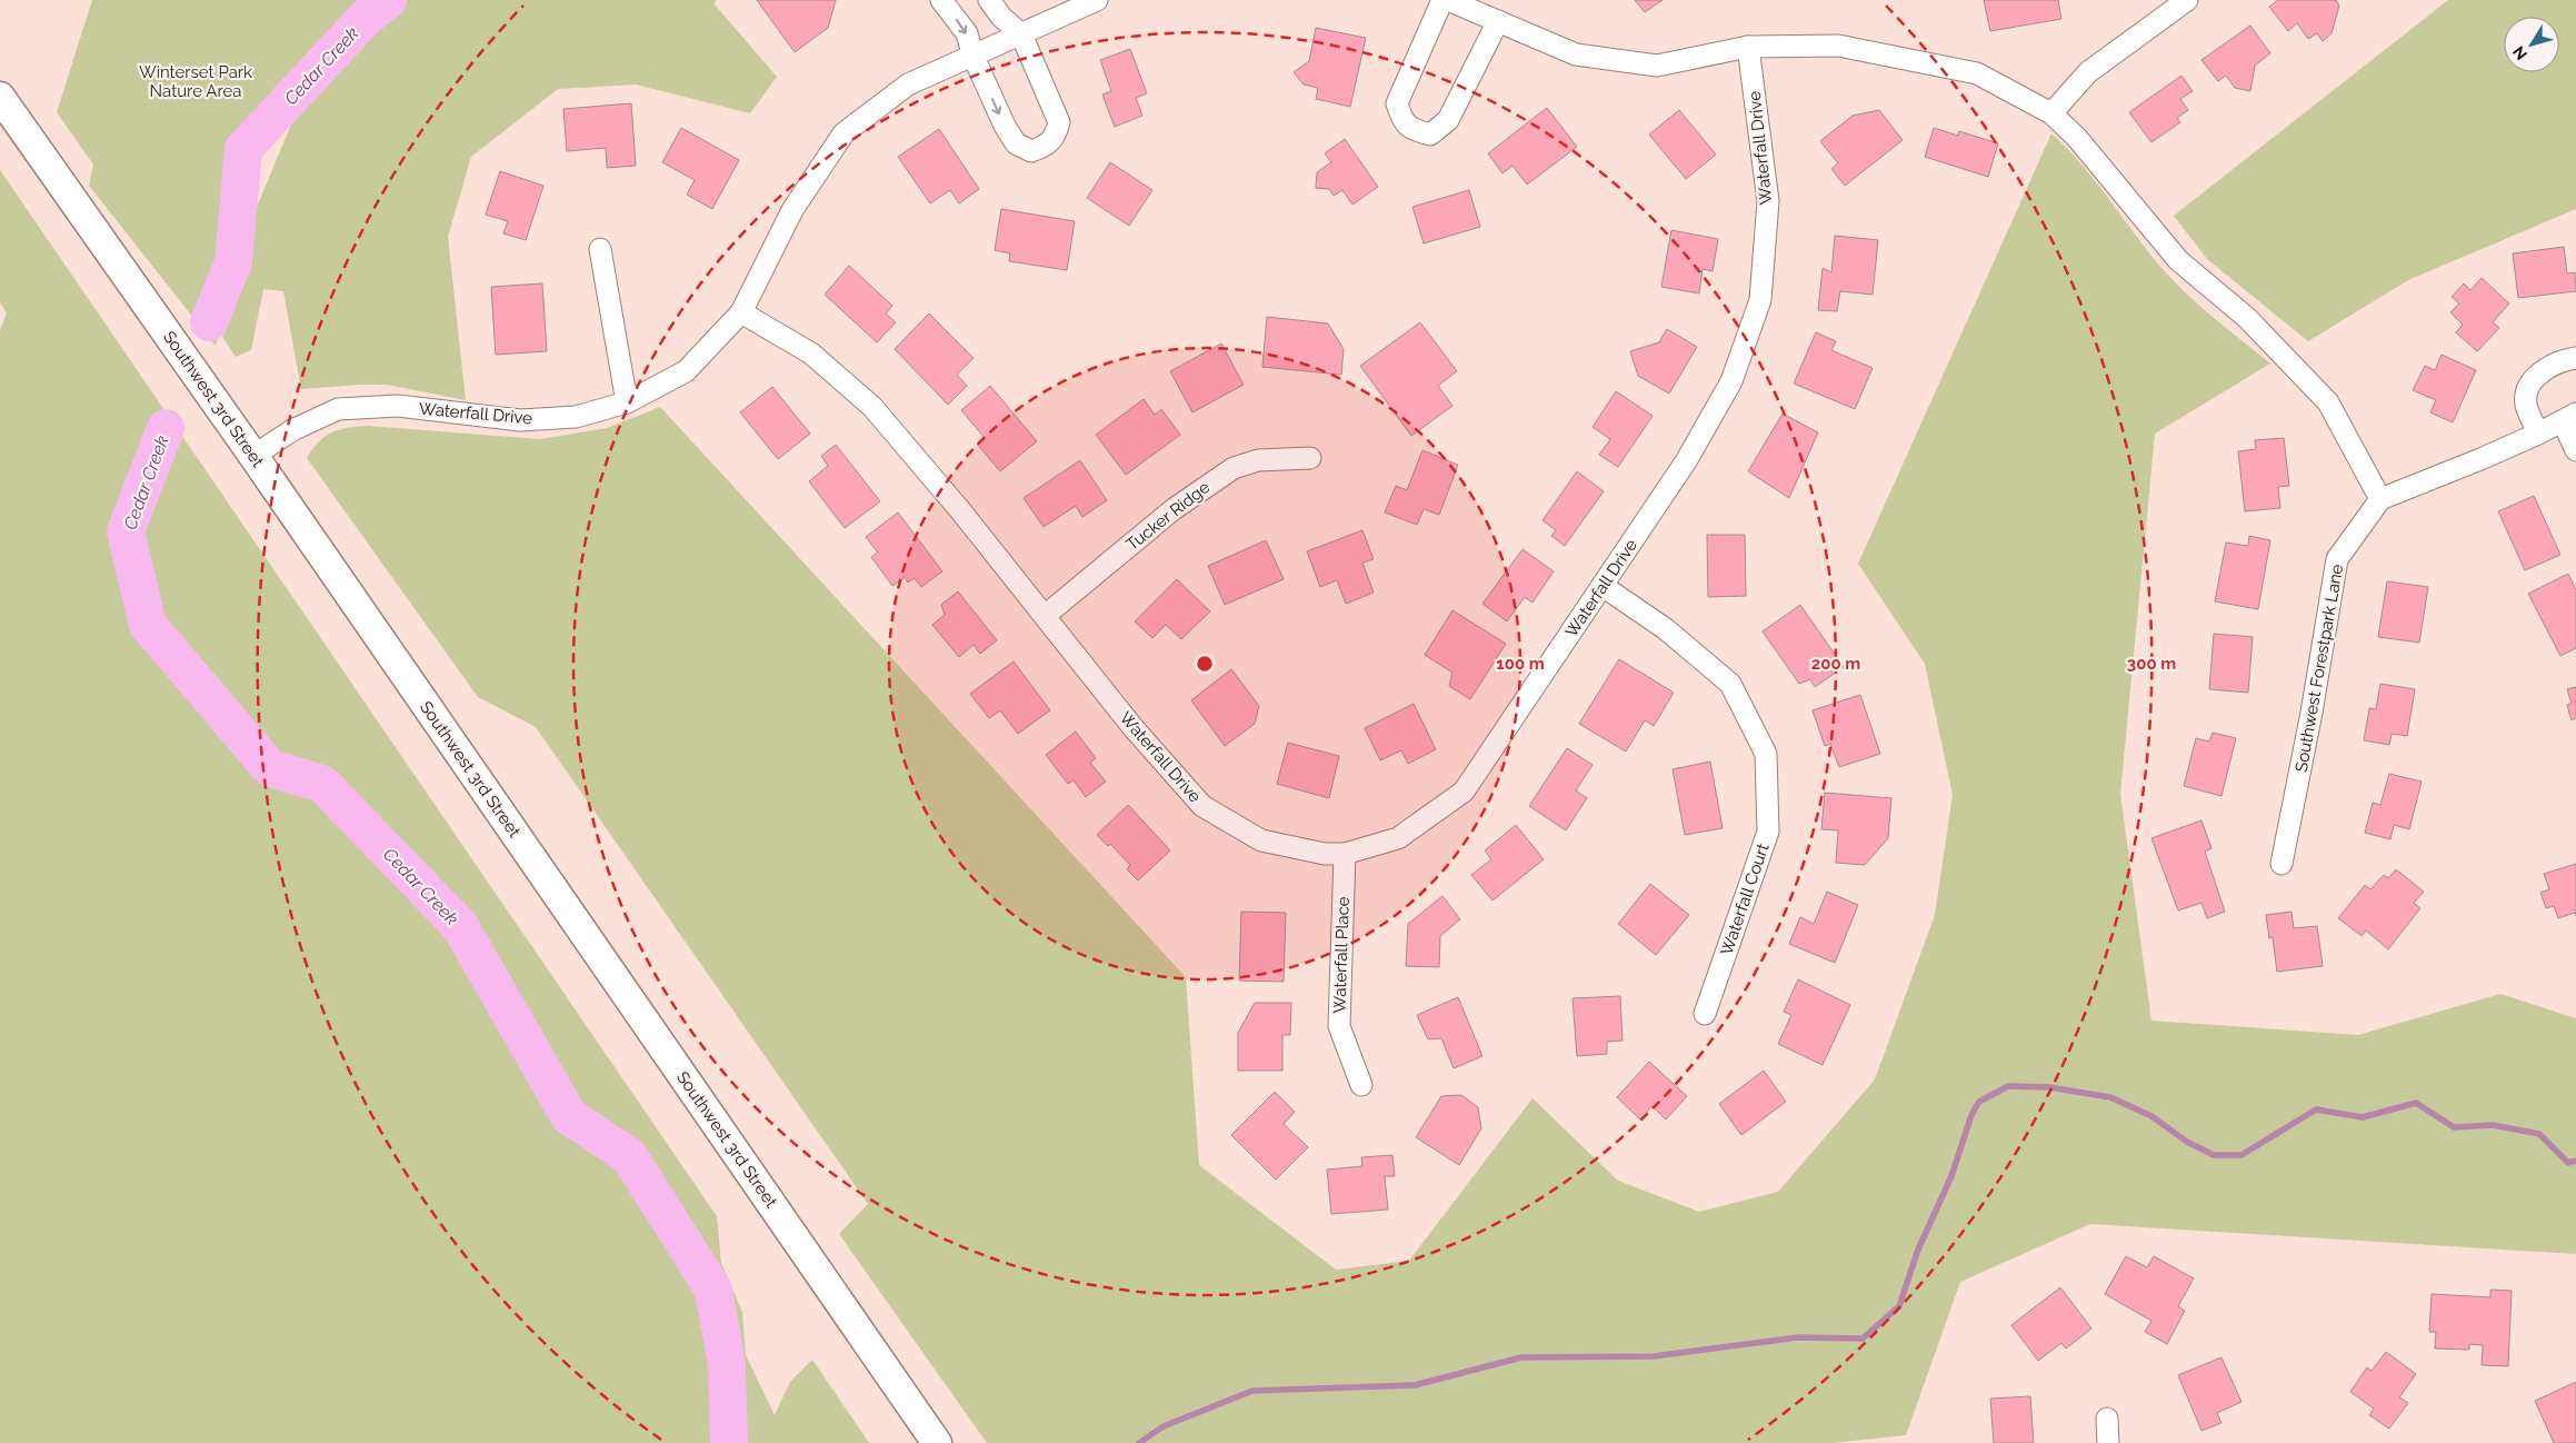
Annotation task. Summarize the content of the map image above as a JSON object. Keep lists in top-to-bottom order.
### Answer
{
  "streets": {
    "main road": ["Southwest 3rd Street"],
    "street": [
      "Waterfall Drive",
      "Tucker Ridge",
      "Southwest Forestpark Lane",
      "Waterfall Court",
      "Waterfall Place"
    ]
  },
  "crossings": [
    ["Waterfall Drive", "Southwest 3rd Street"],
    ["Waterfall Drive", "Tucker Ridge"],
    ["Waterfall Drive", "Waterfall Court"],
    ["Waterfall Drive", "Waterfall Place"]
  ],
  "water": ["Cedar Creek"],
  "parks": ["Winterset Park Nature Area"],
  "north": "bottom left",
  "rings": ["100 m", "200 m", "300 m"]
}
